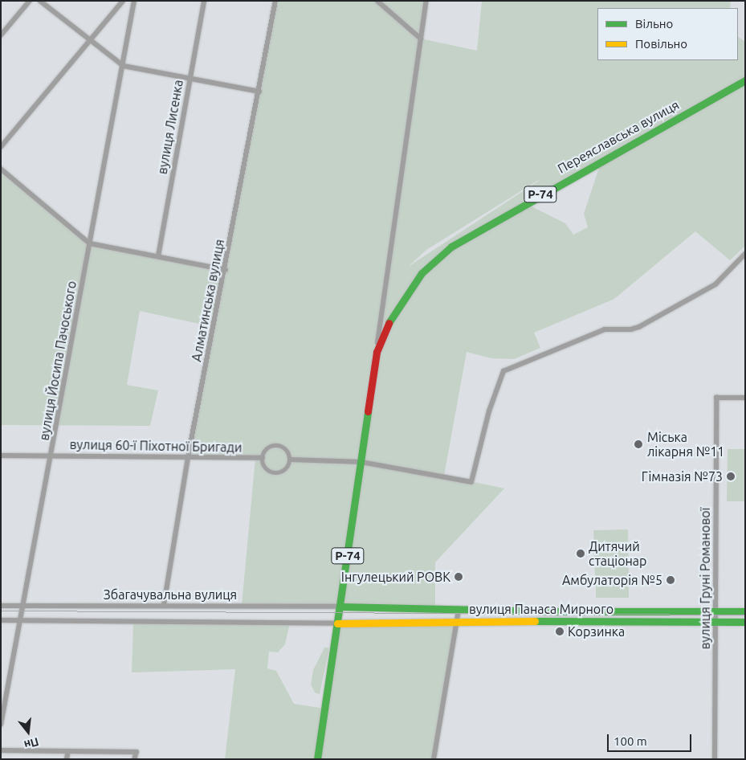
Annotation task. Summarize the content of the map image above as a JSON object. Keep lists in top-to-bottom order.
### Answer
{
  "streets": {
    "main road": ["Переяславська вулиця", "Р-74", "вулиця Панаса Мирного"],
    "street": [
      "вулиця Лисенка",
      "Алматинська вулиця",
      "вулиця Йосипа Пачоського",
      "вулиця 60-ї Піхотної Бригади",
      "вулиця Груні Романової",
      "Збагачувальна вулиця"
    ]
  },
  "crossings": [
    ["Переяславська вулиця", "Р-74"],
    ["Р-74", "Збагачувальна вулиця"],
    ["Р-74", "вулиця Панаса Мирного"],
    ["Алматинська вулиця", "вулиця 60-ї Піхотної Бригади"],
    ["Алматинська вулиця", "Збагачувальна вулиця"],
    ["вулиця Йосипа Пачоського", "вулиця 60-ї Піхотної Бригади"],
    ["вулиця Йосипа Пачоського", "Збагачувальна вулиця"],
    ["вулиця Груні Романової", "вулиця Панаса Мирного"],
    ["Збагачувальна вулиця", "вулиця Панаса Мирного"]
  ],
  "places": [
    "Міська лікарня №11",
    "Гімназія №73",
    "Дитячий стаціонар",
    "Інгулецький РОВК",
    "Амбулаторія №5",
    "Корзинка"
  ],
  "legend": ["Вільно", "Повільно"],
  "scale_bar": "100 m",
  "north": "bottom"
}
